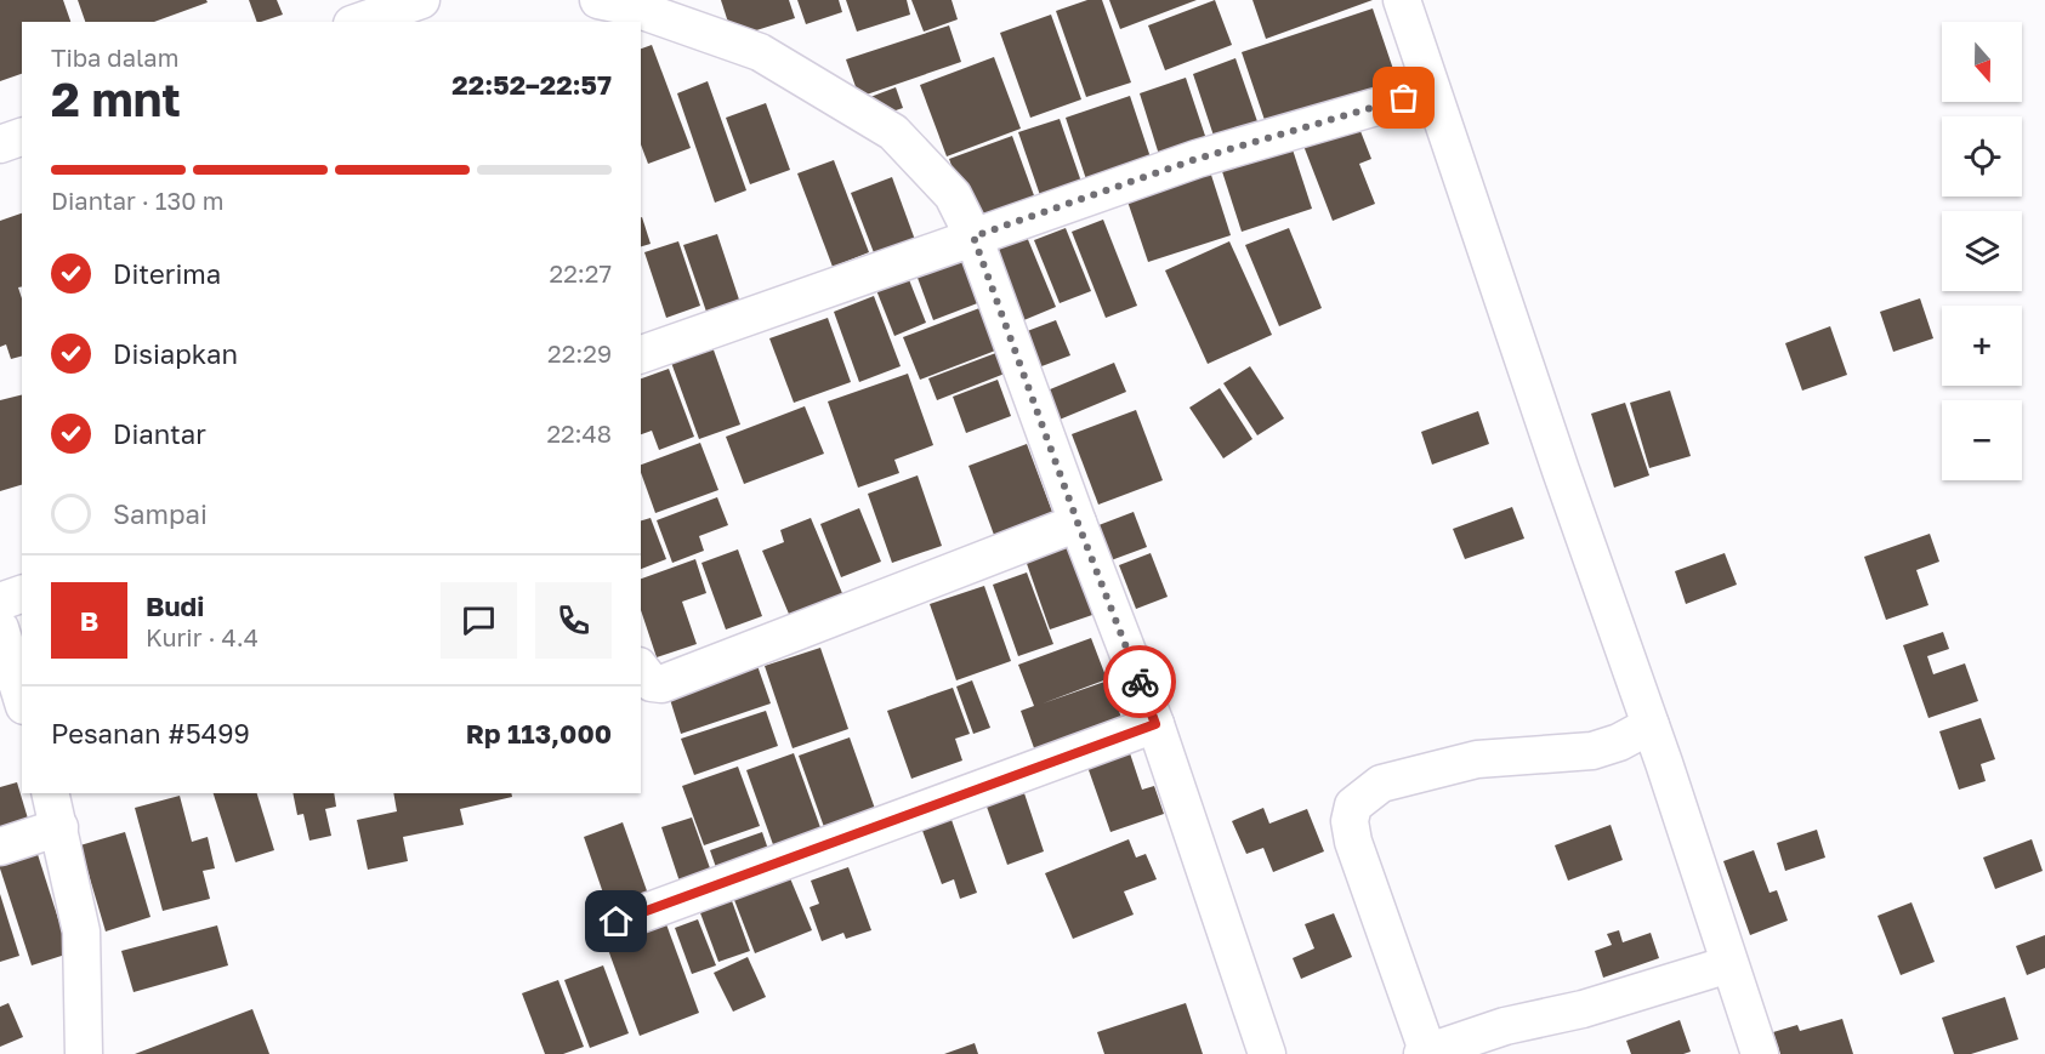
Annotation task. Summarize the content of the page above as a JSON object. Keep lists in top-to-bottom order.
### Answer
{
  "north": "bottom",
  "page": {
    "map_buttons": ["+", "−"],
    "heading": ["2 mnt", "Tiba dalam", "22:52–22:57"],
    "panel": [
      "Budi",
      "Kurir · 4.4",
      "Pesanan #5499",
      "Rp 113,000"
    ],
    "bar": "Diantar · 130 m",
    "list": [
      ["Diterima", "22:27"],
      ["Disiapkan", "22:29"],
      ["Diantar", "22:48"],
      "Sampai"
    ],
    "round": "B"
  }
}
